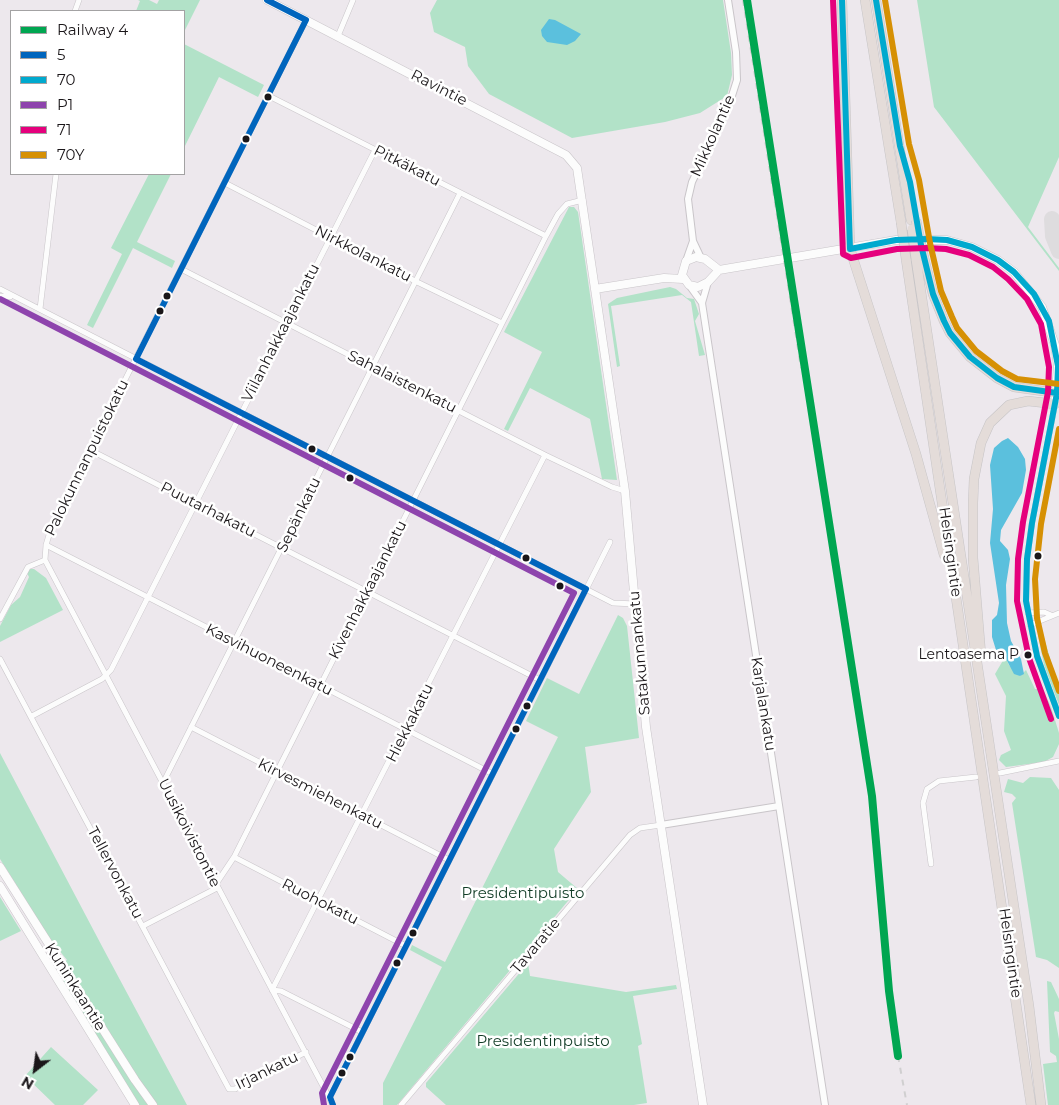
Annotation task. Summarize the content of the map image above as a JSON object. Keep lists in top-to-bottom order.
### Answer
{
  "streets": {
    "highway": ["Helsingintie"],
    "main road": ["Ravintie", "Satakunnankatu", "Kuninkaantie"],
    "street": [
      "Mikkolantie",
      "Pitkäkatu",
      "Nirkkolankatu",
      "Viilanhakkaajankatu",
      "Sahalaistenkatu",
      "Palokunnanpuistokatu",
      "Puutarhakatu",
      "Sepänkatu",
      "Kivenhakkaajankatu",
      "Kasvihuoneenkatu",
      "Karjalankatu",
      "Hiekkakatu",
      "Kirvesmiehenkatu",
      "Uusikoivistontie",
      "Tellervonkatu",
      "Ruohokatu",
      "Tavaratie",
      "Irjankatu"
    ]
  },
  "crossings": [
    ["Ravintie", "Palokunnanpuistokatu"],
    ["Ravintie", "Kivenhakkaajankatu"],
    ["Ravintie", "Satakunnankatu"],
    ["Pitkäkatu", "Viilanhakkaajankatu"],
    ["Pitkäkatu", "Palokunnanpuistokatu"],
    ["Pitkäkatu", "Sepänkatu"],
    ["Pitkäkatu", "Kivenhakkaajankatu"],
    ["Nirkkolankatu", "Viilanhakkaajankatu"],
    ["Nirkkolankatu", "Palokunnanpuistokatu"],
    ["Nirkkolankatu", "Sepänkatu"],
    ["Nirkkolankatu", "Kivenhakkaajankatu"],
    ["Viilanhakkaajankatu", "Sahalaistenkatu"],
    ["Viilanhakkaajankatu", "Puutarhakatu"],
    ["Viilanhakkaajankatu", "Kasvihuoneenkatu"],
    ["Viilanhakkaajankatu", "Uusikoivistontie"],
    ["Sahalaistenkatu", "Palokunnanpuistokatu"],
    ["Sahalaistenkatu", "Sepänkatu"],
    ["Sahalaistenkatu", "Kivenhakkaajankatu"],
    ["Sahalaistenkatu", "Satakunnankatu"],
    ["Sahalaistenkatu", "Hiekkakatu"],
    ["Palokunnanpuistokatu", "Puutarhakatu"],
    ["Palokunnanpuistokatu", "Kasvihuoneenkatu"],
    ["Palokunnanpuistokatu", "Uusikoivistontie"],
    ["Puutarhakatu", "Sepänkatu"],
    ["Puutarhakatu", "Kivenhakkaajankatu"],
    ["Puutarhakatu", "Hiekkakatu"],
    ["Sepänkatu", "Kasvihuoneenkatu"],
    ["Sepänkatu", "Kirvesmiehenkatu"],
    ["Sepänkatu", "Uusikoivistontie"],
    ["Kivenhakkaajankatu", "Satakunnankatu"],
    ["Kivenhakkaajankatu", "Kasvihuoneenkatu"],
    ["Kivenhakkaajankatu", "Kirvesmiehenkatu"],
    ["Kivenhakkaajankatu", "Uusikoivistontie"],
    ["Kivenhakkaajankatu", "Ruohokatu"],
    ["Satakunnankatu", "Tavaratie"],
    ["Kasvihuoneenkatu", "Hiekkakatu"],
    ["Karjalankatu", "Tavaratie"],
    ["Hiekkakatu", "Kirvesmiehenkatu"],
    ["Hiekkakatu", "Uusikoivistontie"],
    ["Hiekkakatu", "Ruohokatu"],
    ["Uusikoivistontie", "Irjankatu"],
    ["Tellervonkatu", "Irjankatu"]
  ],
  "parks": ["Presidentipuisto", "Presidentinpuisto"],
  "places": ["Lentoasema P"],
  "lines": [
    "rail line 4",
    "transit line 5",
    "transit line 70",
    "transit line 71",
    "transit line 70Y",
    "transit line P1"
  ],
  "legend": [
    "Railway 4",
    "5",
    "70",
    "P1",
    "71",
    "70Y"
  ],
  "north": "bottom left"
}
